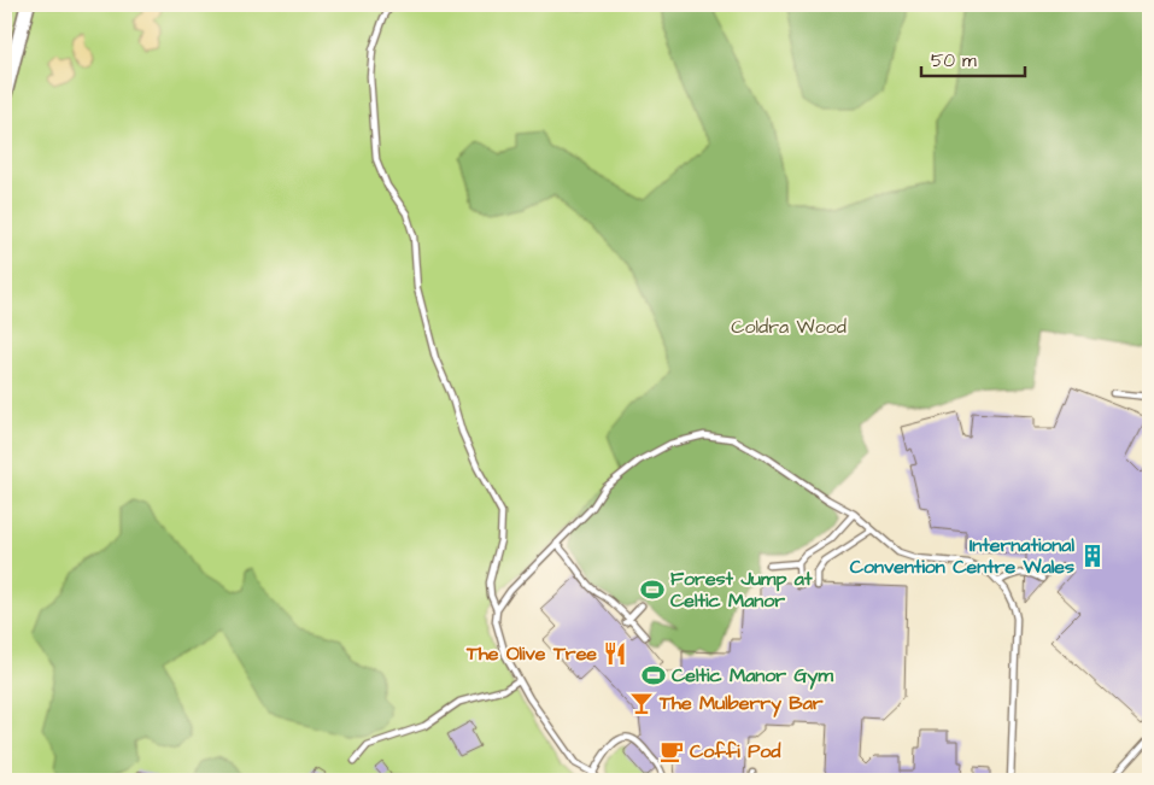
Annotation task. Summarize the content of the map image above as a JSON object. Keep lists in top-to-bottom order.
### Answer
{
  "parks": ["Coldra Wood"],
  "places": {
    "building": ["International Convention Centre Wales"],
    "sports": ["Forest Jump at Celtic Manor", "Celtic Manor Gym"],
    "restaurant": ["The Olive Tree"],
    "bar": ["The Mulberry Bar"],
    "cafe": ["Coffi Pod"]
  },
  "scale_bar": "50 m"
}
